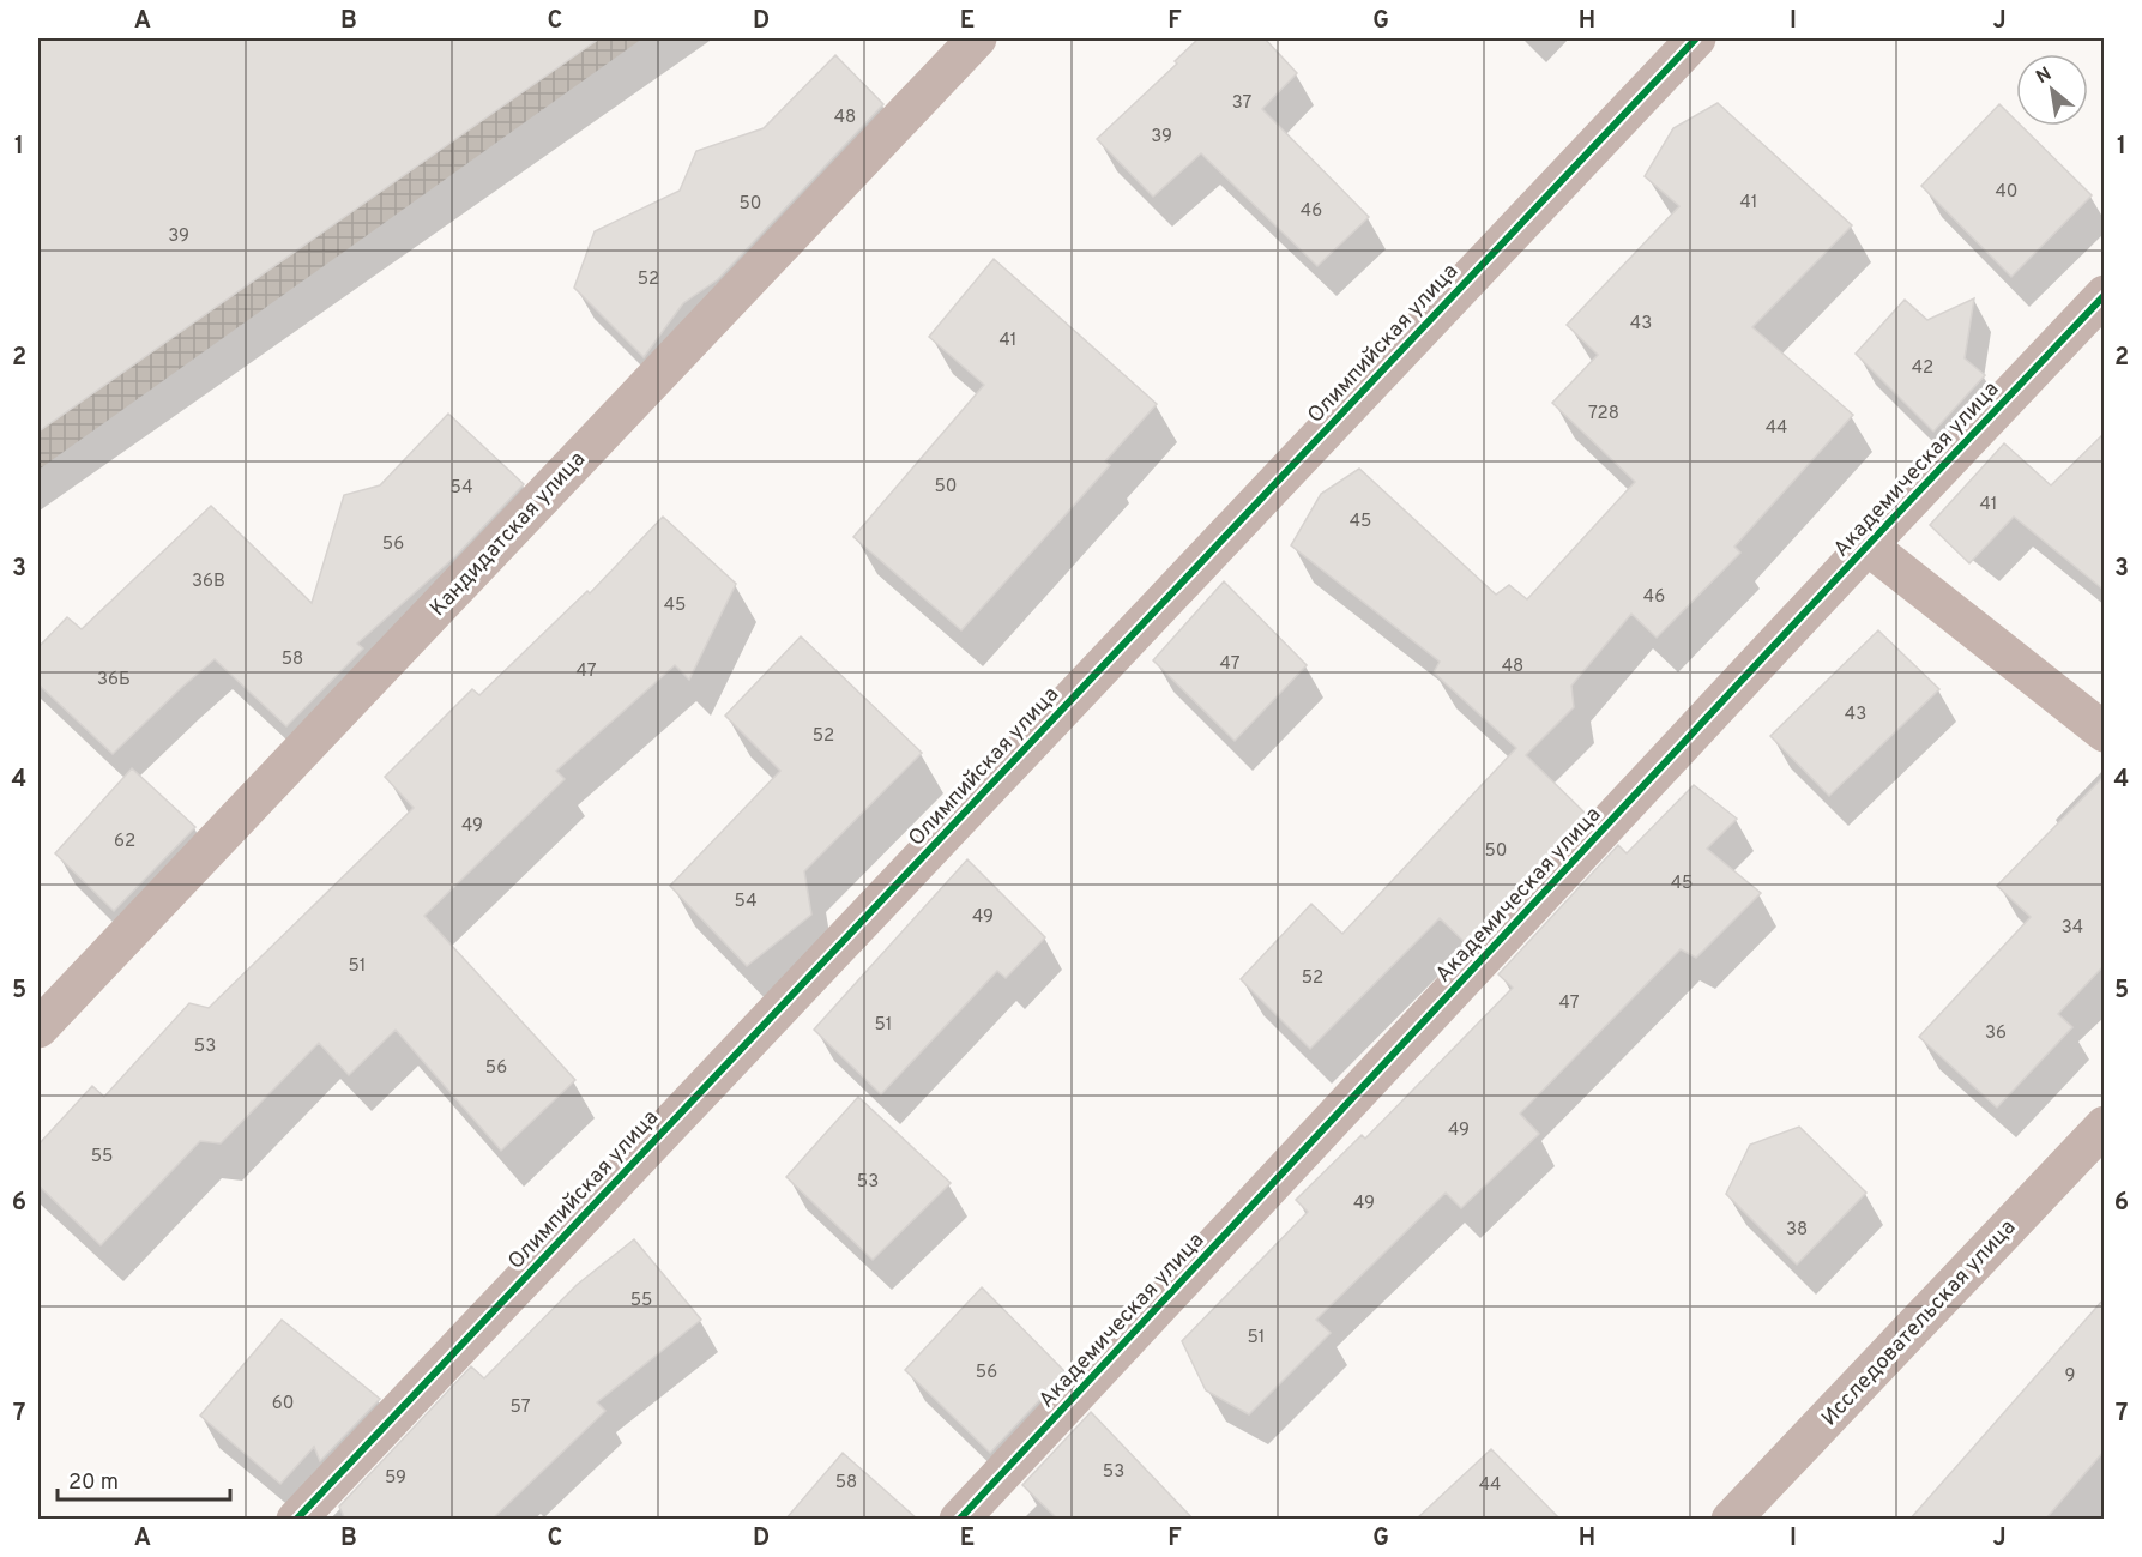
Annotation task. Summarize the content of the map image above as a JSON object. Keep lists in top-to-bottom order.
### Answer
{
  "streets": {
    "street": [
      "Олимпийская улица",
      "Академическая улица",
      "Кандидатская улица",
      "Исследовательская улица"
    ]
  },
  "house_numbers": [
    "37",
    "48",
    "39",
    "40",
    "41",
    "50",
    "46",
    "39",
    "52",
    "43",
    "41",
    "42",
    "728",
    "44",
    "50",
    "54",
    "41",
    "45",
    "56",
    "36В",
    "46",
    "45",
    "58",
    "47",
    "48",
    "47",
    "36Б",
    "43",
    "52",
    "49",
    "62",
    "50",
    "45",
    "54",
    "49",
    "34",
    "51",
    "52",
    "47",
    "51",
    "36",
    "53",
    "56",
    "49",
    "55",
    "53",
    "49",
    "38",
    "55",
    "51",
    "56",
    "9",
    "60",
    "57",
    "53",
    "59",
    "58",
    "44"
  ],
  "scale_bar": "20 m",
  "north": "top left",
  "grid": {
    "columns": [
      "A",
      "B",
      "C",
      "D",
      "E",
      "F",
      "G",
      "H",
      "I",
      "J"
    ],
    "rows": [
      "1",
      "2",
      "3",
      "4",
      "5",
      "6",
      "7"
    ]
  }
}
